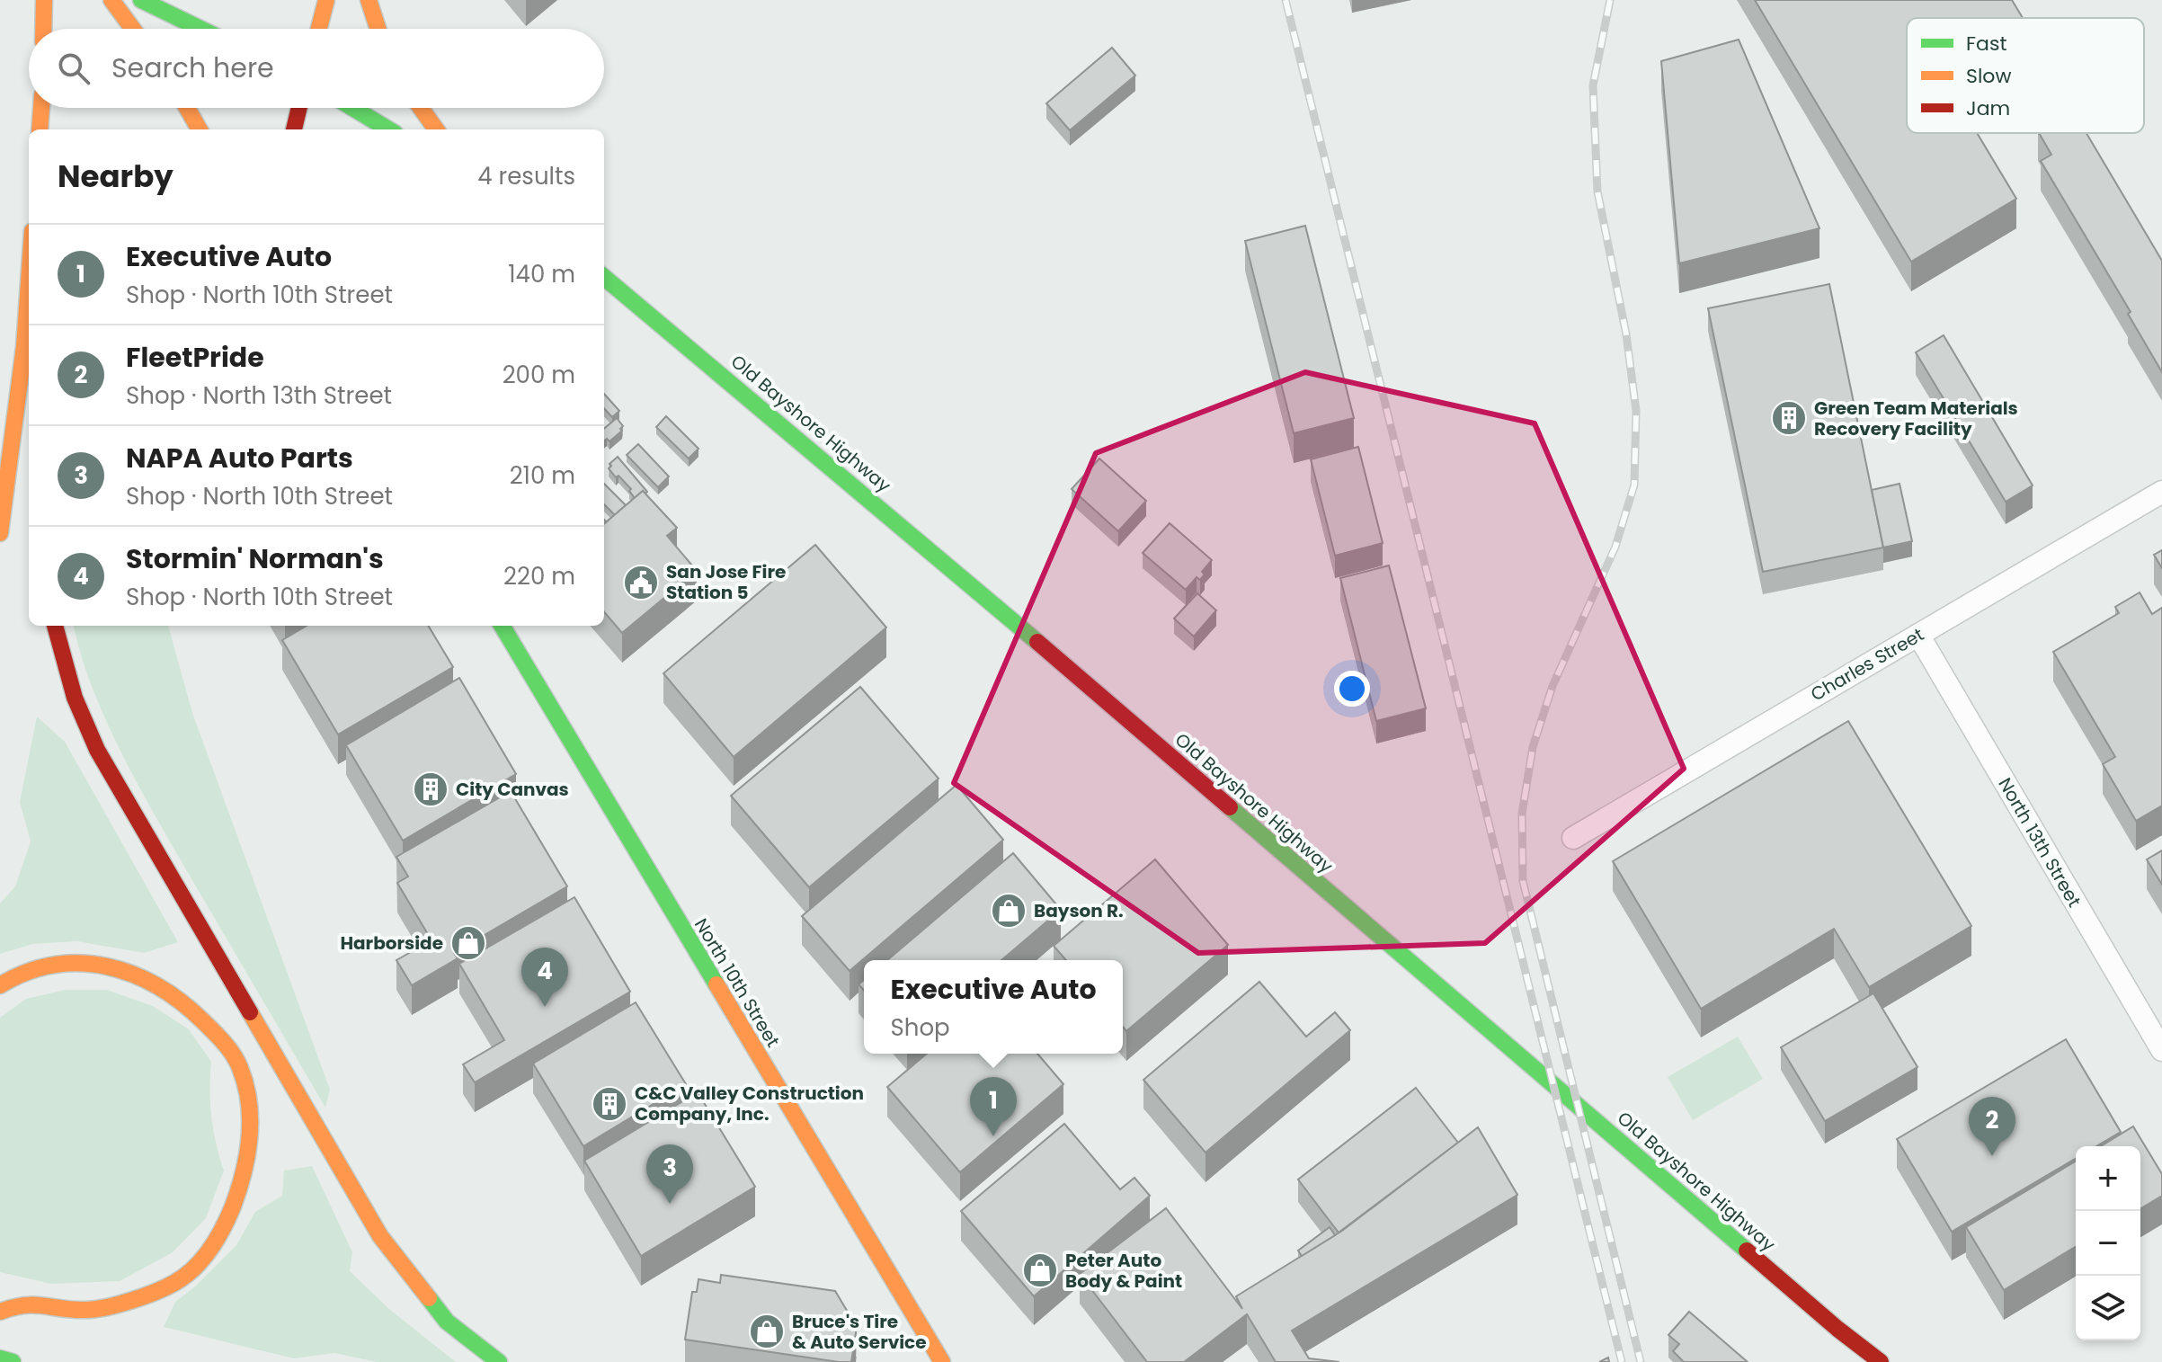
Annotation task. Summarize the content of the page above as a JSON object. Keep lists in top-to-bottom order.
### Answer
{
  "streets": {
    "main road": ["Old Bayshore Highway", "North 10th Street"],
    "street": ["Charles Street", "North 13th Street"]
  },
  "crossings": [
    ["Charles Street", "North 13th Street"]
  ],
  "places": {
    "building": ["Green Team Materials Recovery Facility", "City Canvas", "C&C Valley Construction Company, Inc."],
    "public building": ["San Jose Fire Station 5"],
    "shop": [
      "Bayson R.",
      "Harborside",
      "Peter Auto Body & Paint",
      "Bruce's Tire & Auto Service"
    ]
  },
  "legend": ["Fast", "Slow", "Jam"],
  "page": {
    "search": "Search here",
    "heading": ["Nearby", "4 results"],
    "list": [
      {
        "mark": "1",
        "name": "Executive Auto",
        "note": "Shop · North 10th Street",
        "value": "140 m"
      },
      {
        "mark": "2",
        "name": "FleetPride",
        "note": "Shop · North 13th Street",
        "value": "200 m"
      },
      {
        "mark": "3",
        "name": "NAPA Auto Parts",
        "note": "Shop · North 10th Street",
        "value": "210 m"
      },
      {
        "mark": "4",
        "name": "Stormin' Norman's",
        "note": "Shop · North 10th Street",
        "value": "220 m"
      }
    ],
    "pins": [
      "4",
      "1",
      "2",
      "3"
    ],
    "popup": ["Executive Auto", "Shop"],
    "map_buttons": ["+", "−"]
  }
}
